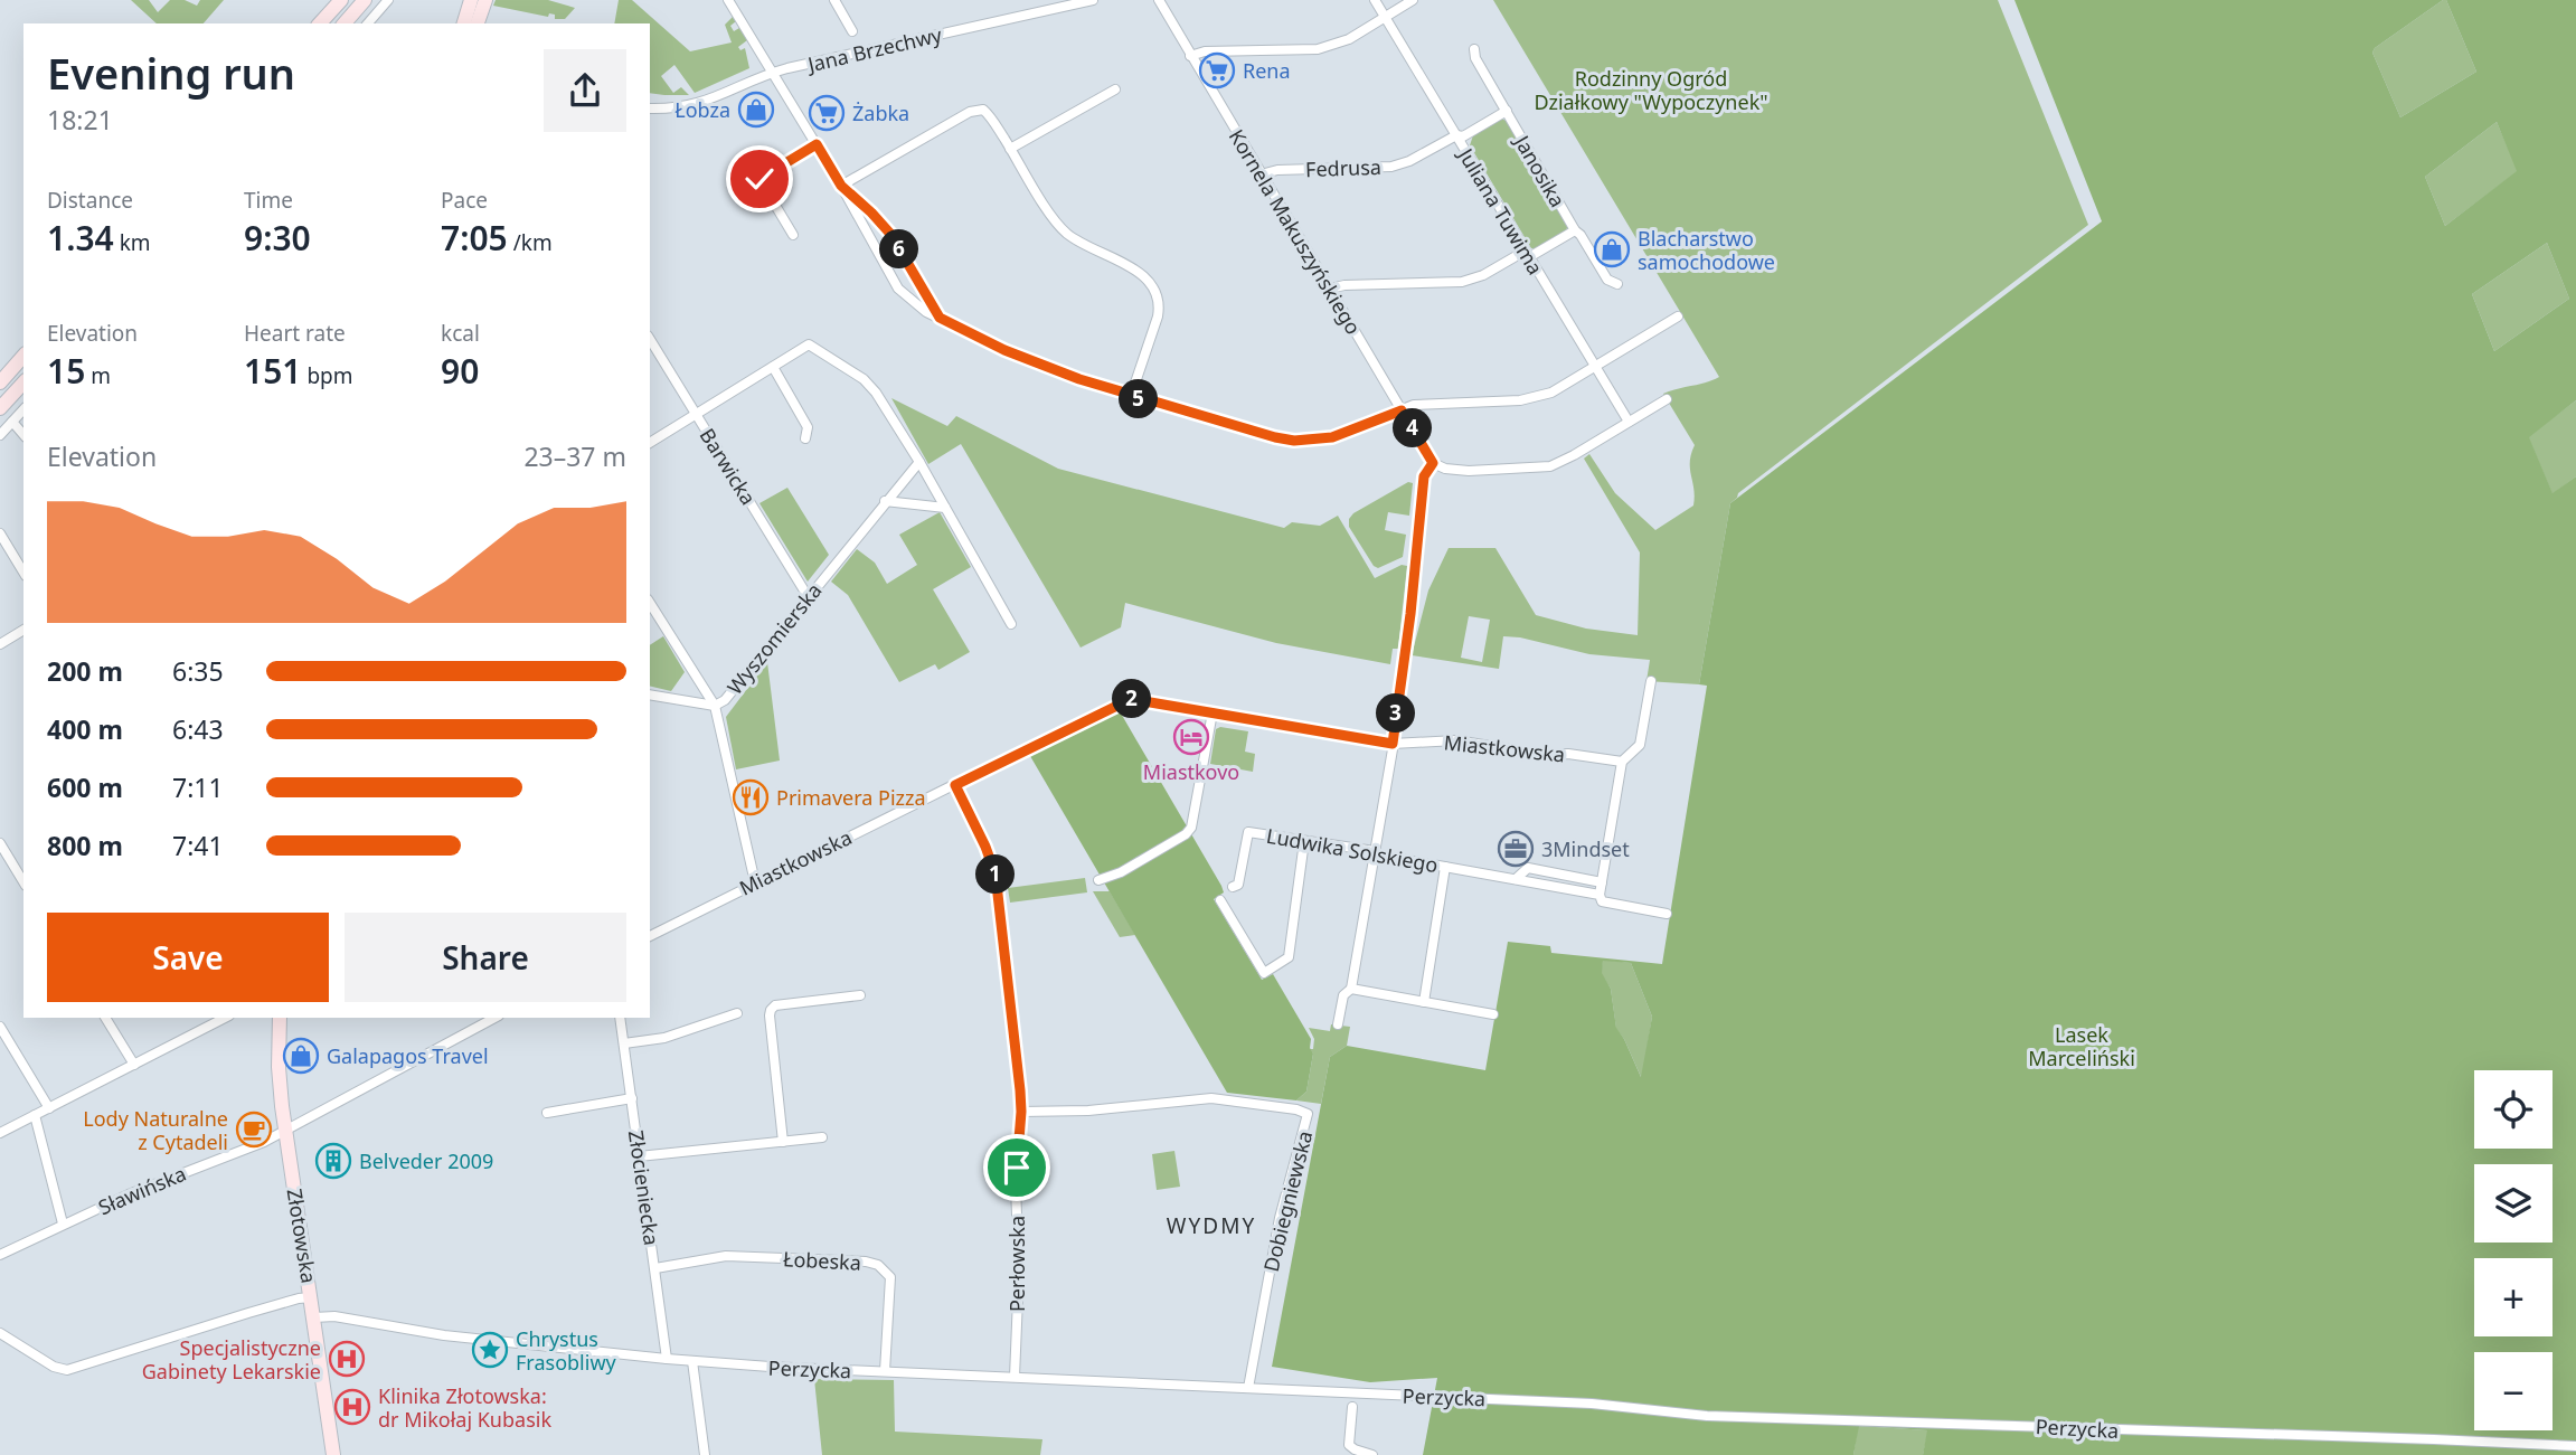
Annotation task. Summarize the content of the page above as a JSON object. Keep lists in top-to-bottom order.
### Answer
{
  "streets": {
    "street": [
      "Jana Brzechwy",
      "Fedrusa",
      "Janosika",
      "Juliana Tuwima",
      "Kornela Makuszyńskiego",
      "Barwicka",
      "Wyszomierska",
      "Miastkowska",
      "Ludwika Solskiego",
      "Złocieniecka",
      "Sławińska",
      "Dobiegniewska",
      "Złotowska",
      "Łobeska",
      "Perłowska",
      "Perzycka"
    ]
  },
  "crossings": [
    ["Fedrusa", "Janosika"],
    ["Fedrusa", "Juliana Tuwima"],
    ["Fedrusa", "Kornela Makuszyńskiego"],
    ["Barwicka", "Wyszomierska"],
    ["Wyszomierska", "Miastkowska"],
    ["Miastkowska", "Perłowska"],
    ["Złocieniecka", "Łobeska"],
    ["Złocieniecka", "Perzycka"],
    ["Sławińska", "Złotowska"],
    ["Dobiegniewska", "Perłowska"],
    ["Dobiegniewska", "Perzycka"],
    ["Złotowska", "Perzycka"],
    ["Łobeska", "Perzycka"],
    ["Perłowska", "Perzycka"]
  ],
  "districts": ["WYDMY"],
  "parks": ["Rodzinny Ogród Działkowy \"Wypoczynek\"", "Lasek Marceliński"],
  "places": {
    "supermarket": ["Rena", "Żabka"],
    "shop": ["Łobza", "Blacharstwo samochodowe", "Galapagos Travel"],
    "hotel": ["Miastkovo"],
    "restaurant": ["Primavera Pizza"],
    "office": ["3Mindset"],
    "cafe": ["Lody Naturalne z Cytadeli"],
    "building": ["Belveder 2009"],
    "place": ["Chrystus Frasobliwy"],
    "hospital": ["Specjalistyczne Gabinety Lekarskie", "Klinika Złotowska: dr Mikołaj Kubasik"]
  },
  "page": {
    "heading": ["Evening run", "18:21"],
    "stats": [
      ["Distance", "1.34 km"],
      ["Time", "9:30"],
      ["Pace", "7:05 /km"],
      ["Elevation", "15 m"],
      ["Heart rate", "151 bpm"],
      ["kcal", "90"]
    ],
    "pins": [
      "6",
      "5",
      "4",
      "2",
      "3",
      "1"
    ],
    "chart": ["Elevation", "23–37 m"],
    "list": [
      {
        "name": "200 m",
        "note": "6:35"
      },
      {
        "name": "400 m",
        "note": "6:43"
      },
      {
        "name": "600 m",
        "note": "7:11"
      },
      {
        "name": "800 m",
        "note": "7:41"
      }
    ],
    "buttons": ["Save", "Share"],
    "map_buttons": ["+", "−"]
  }
}
